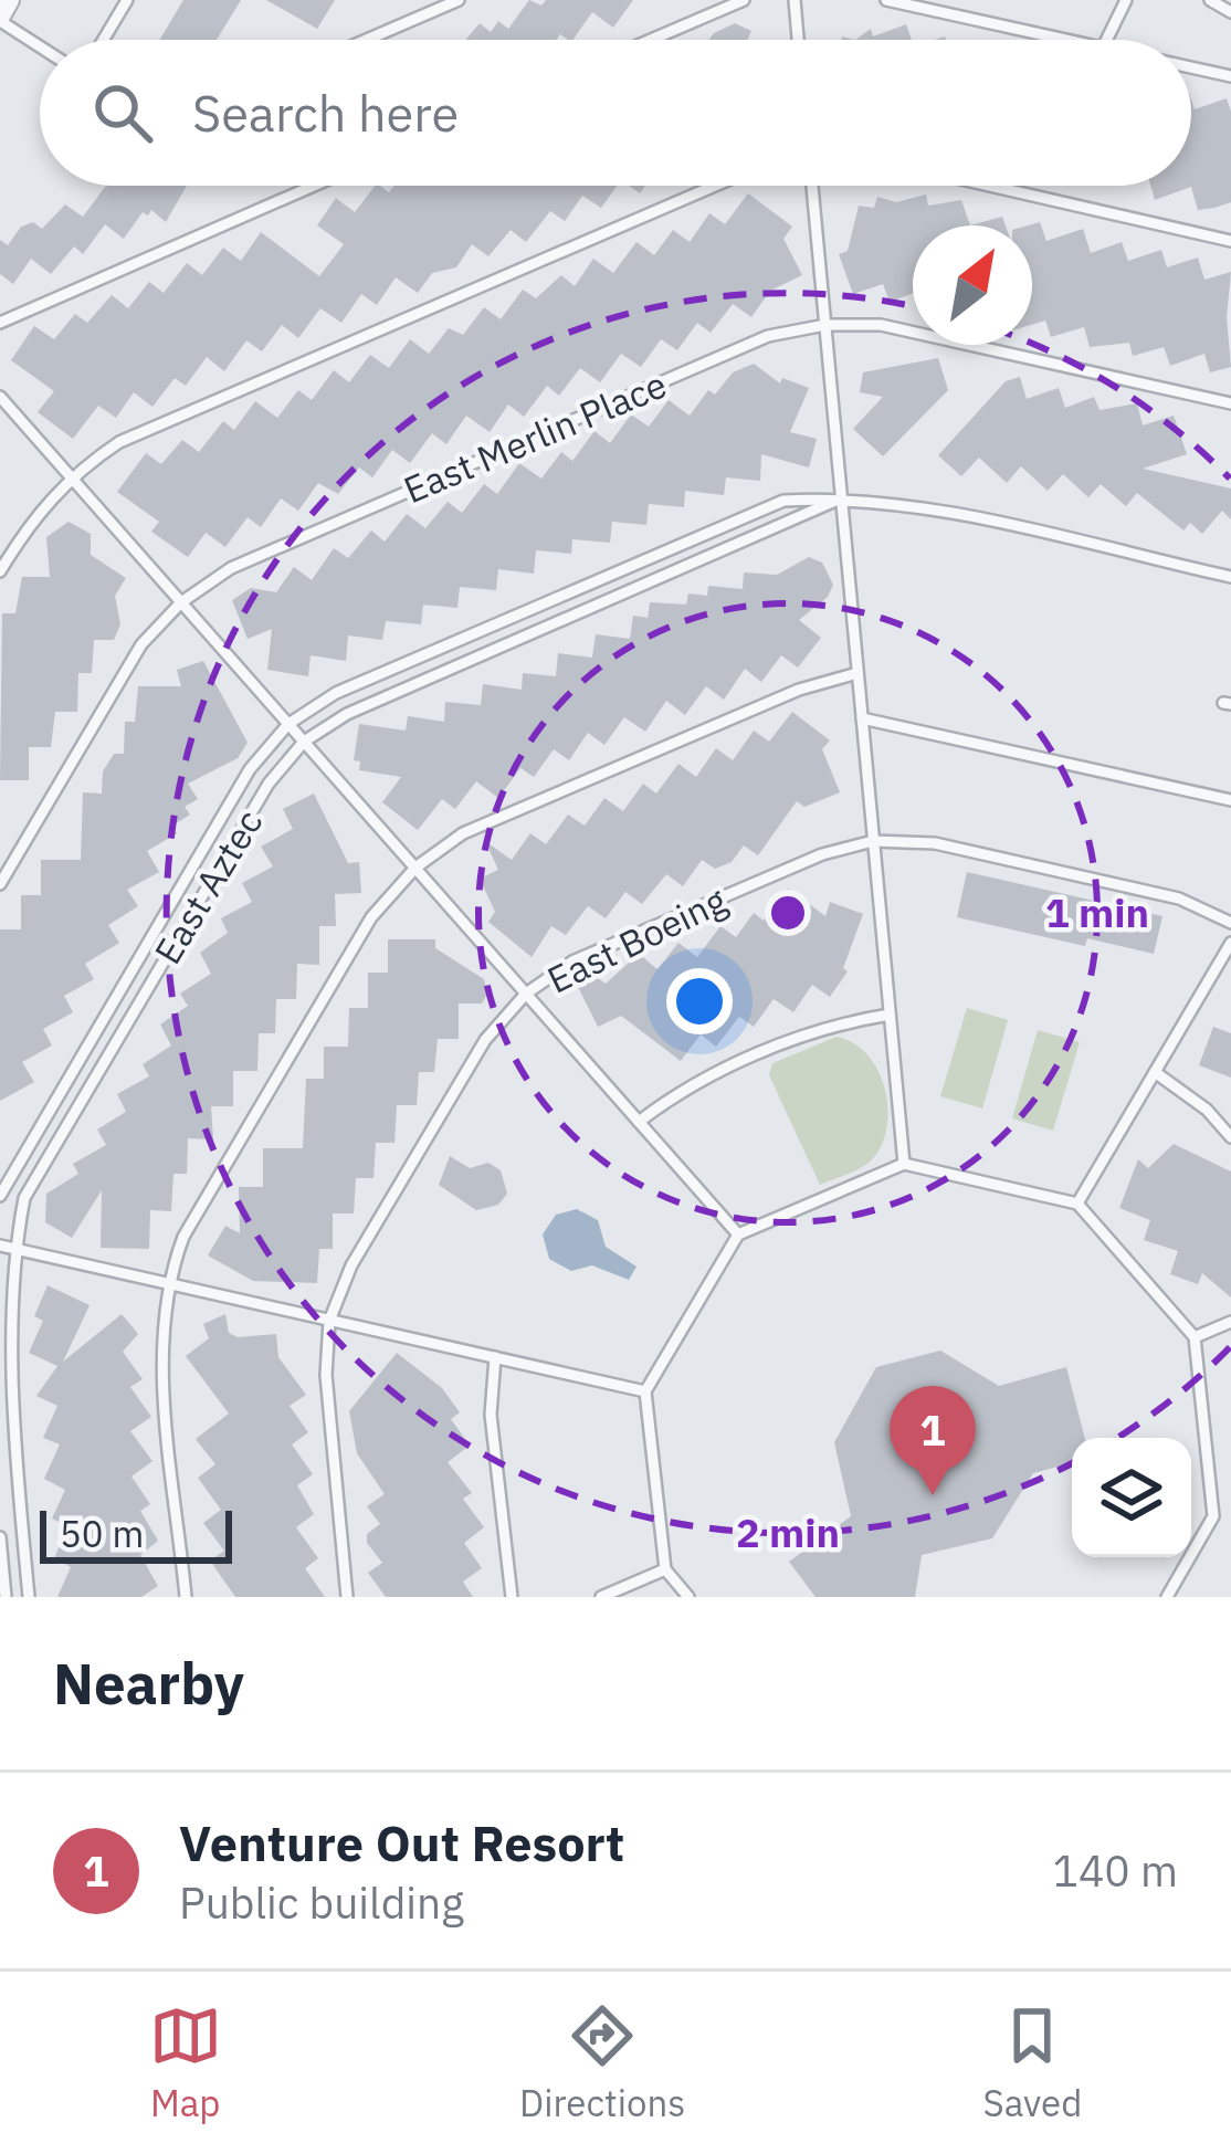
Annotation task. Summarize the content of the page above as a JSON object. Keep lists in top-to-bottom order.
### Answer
{
  "streets": {
    "lane": ["East Merlin Place", "East Aztec", "East Boeing"]
  },
  "scale_bar": "50 m",
  "north": "top right",
  "page": {
    "search": "Search here",
    "pins": "1",
    "scale": "50 m",
    "heading": "Nearby",
    "list": [
      {
        "mark": "1",
        "name": "Venture Out Resort",
        "note": "Public building",
        "value": "140 m"
      }
    ],
    "nav": ["Map", "Directions", "Saved"]
  },
  "rings": ["1 min", "2 min"]
}
